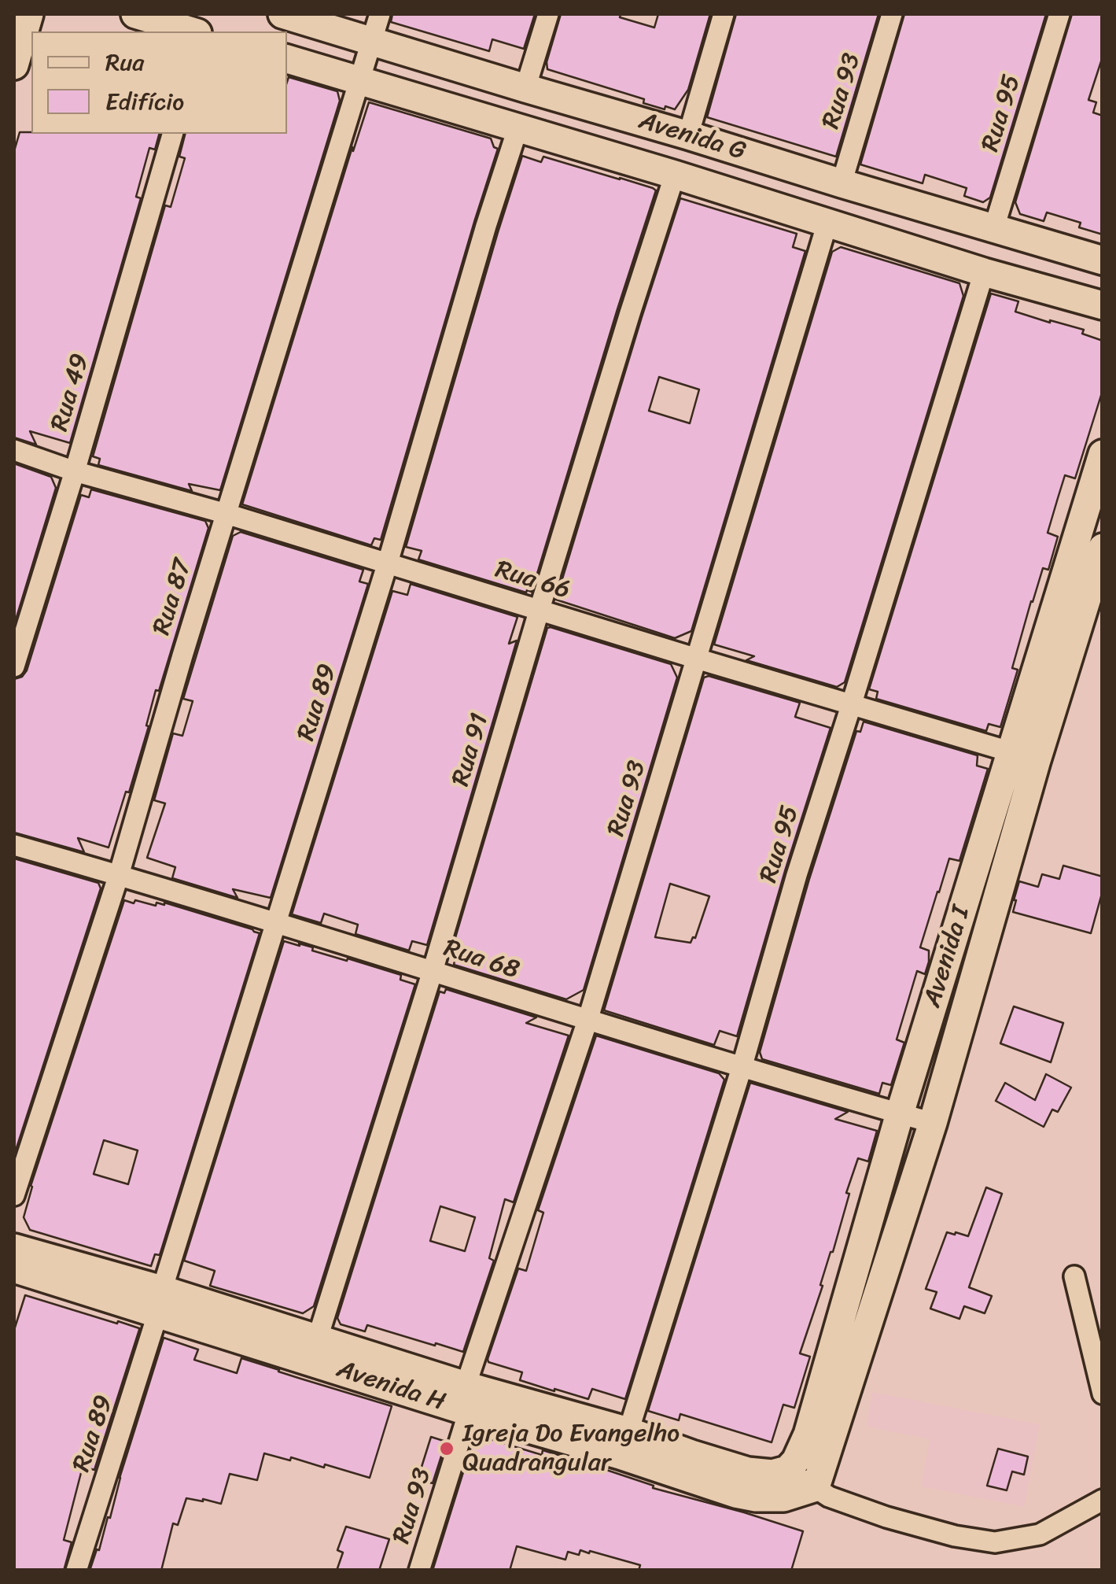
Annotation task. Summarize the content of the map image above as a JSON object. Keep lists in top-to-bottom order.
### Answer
{
  "streets": {
    "street": [
      "Rua 93",
      "Rua 95",
      "Avenida G",
      "Rua 49",
      "Rua 66",
      "Rua 87",
      "Rua 89",
      "Rua 91",
      "Avenida I",
      "Rua 68",
      "Avenida H"
    ]
  },
  "crossings": [
    ["Rua 93", "Avenida G"],
    ["Rua 93", "Rua 66"],
    ["Rua 93", "Rua 68"],
    ["Rua 93", "Avenida H"],
    ["Rua 95", "Avenida G"],
    ["Rua 95", "Rua 66"],
    ["Rua 95", "Rua 68"],
    ["Rua 95", "Avenida H"],
    ["Avenida G", "Rua 87"],
    ["Avenida G", "Rua 89"],
    ["Avenida G", "Rua 91"],
    ["Rua 49", "Rua 66"],
    ["Rua 66", "Rua 87"],
    ["Rua 66", "Rua 89"],
    ["Rua 66", "Rua 91"],
    ["Rua 66", "Avenida I"],
    ["Rua 87", "Rua 68"],
    ["Rua 89", "Rua 68"],
    ["Rua 89", "Avenida H"],
    ["Rua 91", "Rua 68"],
    ["Rua 91", "Avenida H"],
    ["Avenida I", "Rua 68"],
    ["Avenida I", "Avenida H"]
  ],
  "places": ["Igreja Do Evangelho Quadrangular"],
  "legend": ["Rua", "Edifício"]
}
